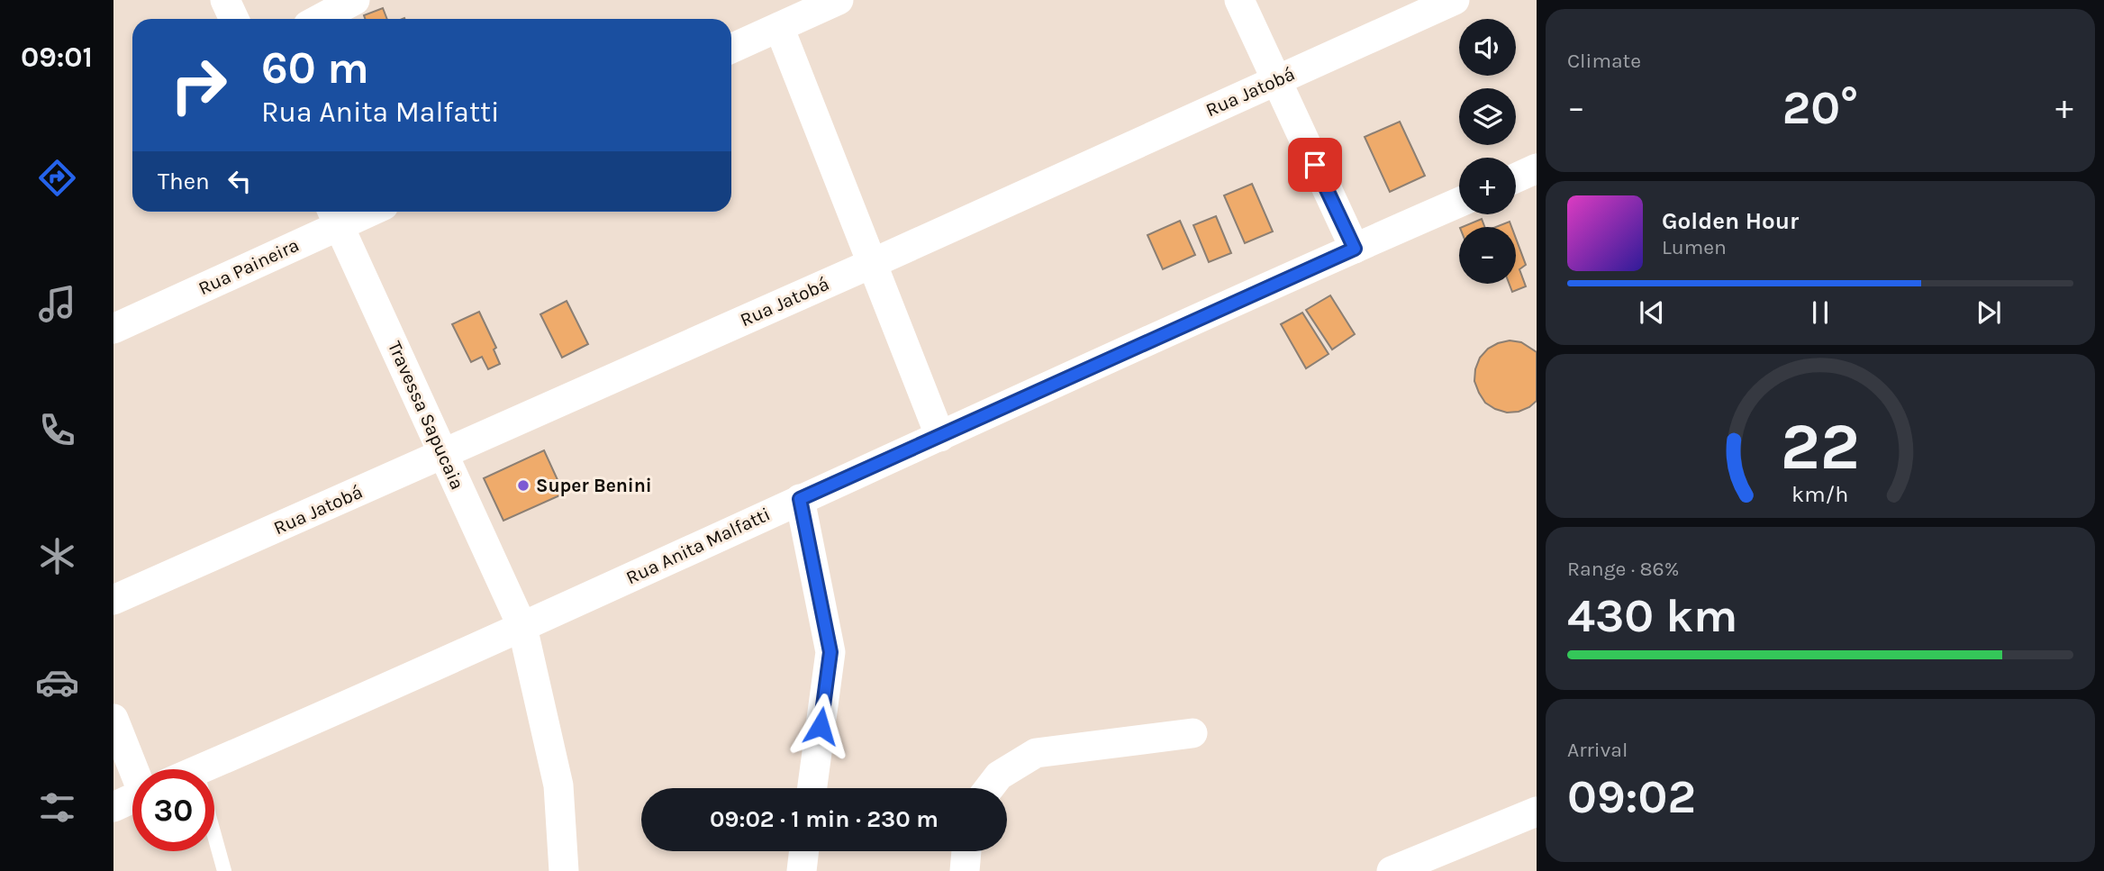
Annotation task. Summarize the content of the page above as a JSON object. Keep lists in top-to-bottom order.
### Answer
{
  "streets": {
    "street": [
      "Rua Jatobá",
      "Rua Paineira",
      "Travessa Sapucaia",
      "Rua Anita Malfatti"
    ]
  },
  "crossings": [
    ["Rua Jatobá", "Travessa Sapucaia"],
    ["Rua Paineira", "Travessa Sapucaia"],
    ["Travessa Sapucaia", "Rua Anita Malfatti"]
  ],
  "places": ["Super Benini"],
  "page": {
    "tabs": "09:01",
    "tile": [
      "Climate",
      ["Range · 86%", "430 km"],
      ["Arrival", "09:02"]
    ],
    "map_buttons": ["+", "−"],
    "turn": ["60 m", "Rua Anita Malfatti"],
    "heat": ["−", "20°", "+"],
    "then": "Then",
    "song": ["Golden Hour", "Lumen"],
    "limit": "30",
    "trip": "09:02 · 1 min · 230 m",
    "gauge": ["22", "km/h"]
  }
}
